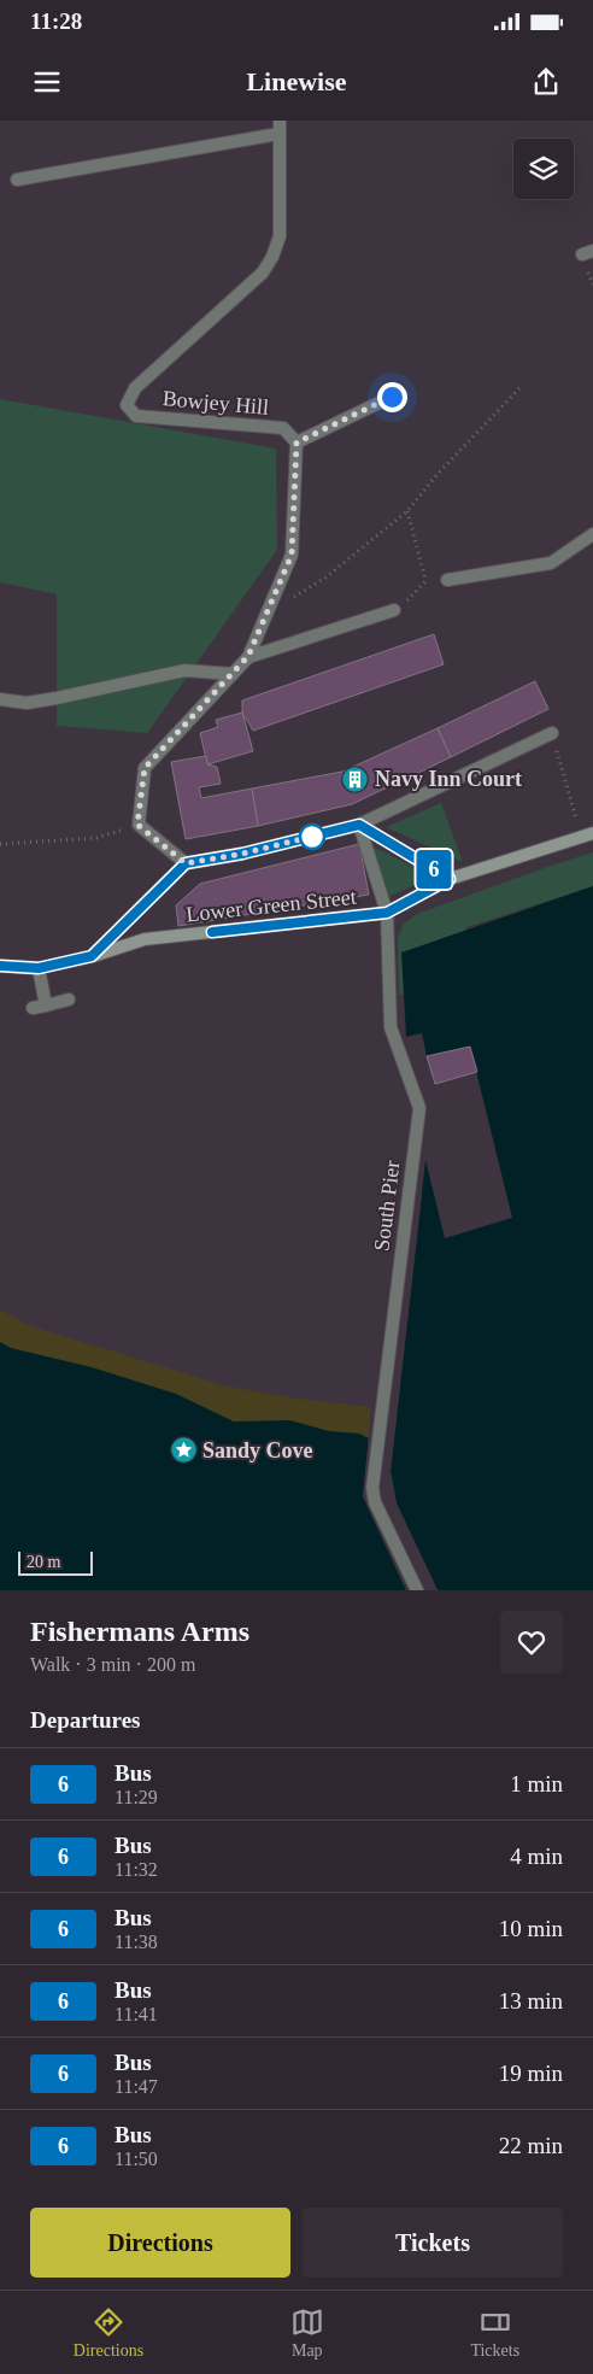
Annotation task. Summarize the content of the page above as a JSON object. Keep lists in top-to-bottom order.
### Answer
{
  "streets": {
    "street": ["Bowjey Hill", "Lower Green Street", "South Pier"]
  },
  "crossings": [
    ["Lower Green Street", "South Pier"]
  ],
  "places": {
    "building": ["Navy Inn Court"],
    "place": ["Sandy Cove"]
  },
  "lines": ["bus line 6"],
  "scale_bar": "20 m",
  "page": {
    "status": "11:28",
    "header": "Linewise",
    "on_map": "6",
    "scale": "20 m",
    "heading": [
      ["Fishermans Arms", "Walk · 3 min · 200 m"],
      "Departures"
    ],
    "list": [
      {
        "mark": "6",
        "name": "Bus",
        "note": "11:29",
        "value": "1 min"
      },
      {
        "mark": "6",
        "name": "Bus",
        "note": "11:32",
        "value": "4 min"
      },
      {
        "mark": "6",
        "name": "Bus",
        "note": "11:38",
        "value": "10 min"
      },
      {
        "mark": "6",
        "name": "Bus",
        "note": "11:41",
        "value": "13 min"
      },
      {
        "mark": "6",
        "name": "Bus",
        "note": "11:47",
        "value": "19 min"
      },
      {
        "mark": "6",
        "name": "Bus",
        "note": "11:50",
        "value": "22 min"
      }
    ],
    "buttons": ["Directions", "Tickets"],
    "tabs": ["Directions", "Map", "Tickets"]
  }
}
